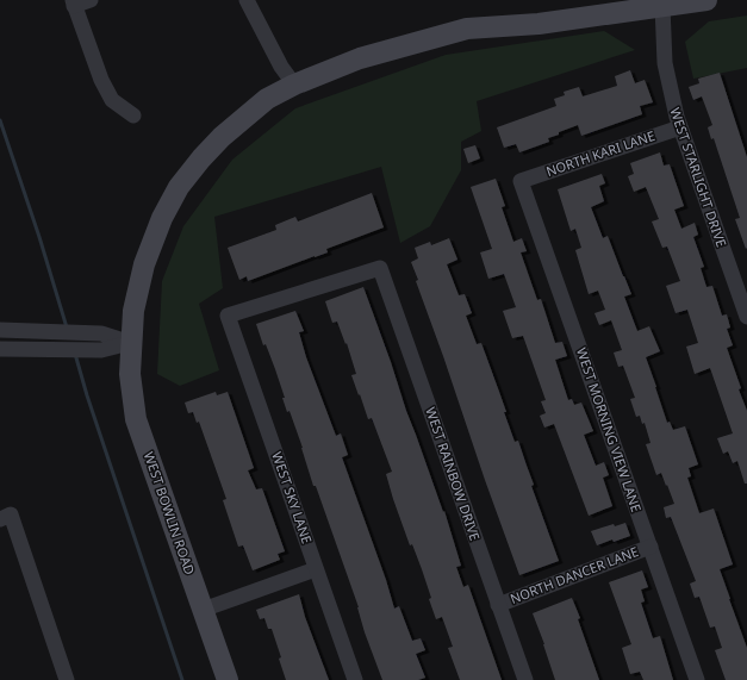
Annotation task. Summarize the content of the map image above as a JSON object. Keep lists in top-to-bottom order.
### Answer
{
  "streets": {
    "street": [
      "NORTH KARI LANE",
      "WEST STARLIGHT DRIVE",
      "WEST MORNING VIEW LANE",
      "WEST RAINBOW DRIVE",
      "WEST SKY LANE",
      "WEST BOWLIN ROAD",
      "NORTH DANCER LANE"
    ]
  },
  "crossings": [
    ["NORTH KARI LANE", "WEST STARLIGHT DRIVE"],
    ["NORTH KARI LANE", "WEST MORNING VIEW LANE"],
    ["WEST STARLIGHT DRIVE", "WEST BOWLIN ROAD"],
    ["WEST MORNING VIEW LANE", "NORTH DANCER LANE"],
    ["WEST RAINBOW DRIVE", "WEST SKY LANE"],
    ["WEST RAINBOW DRIVE", "NORTH DANCER LANE"]
  ]
}
